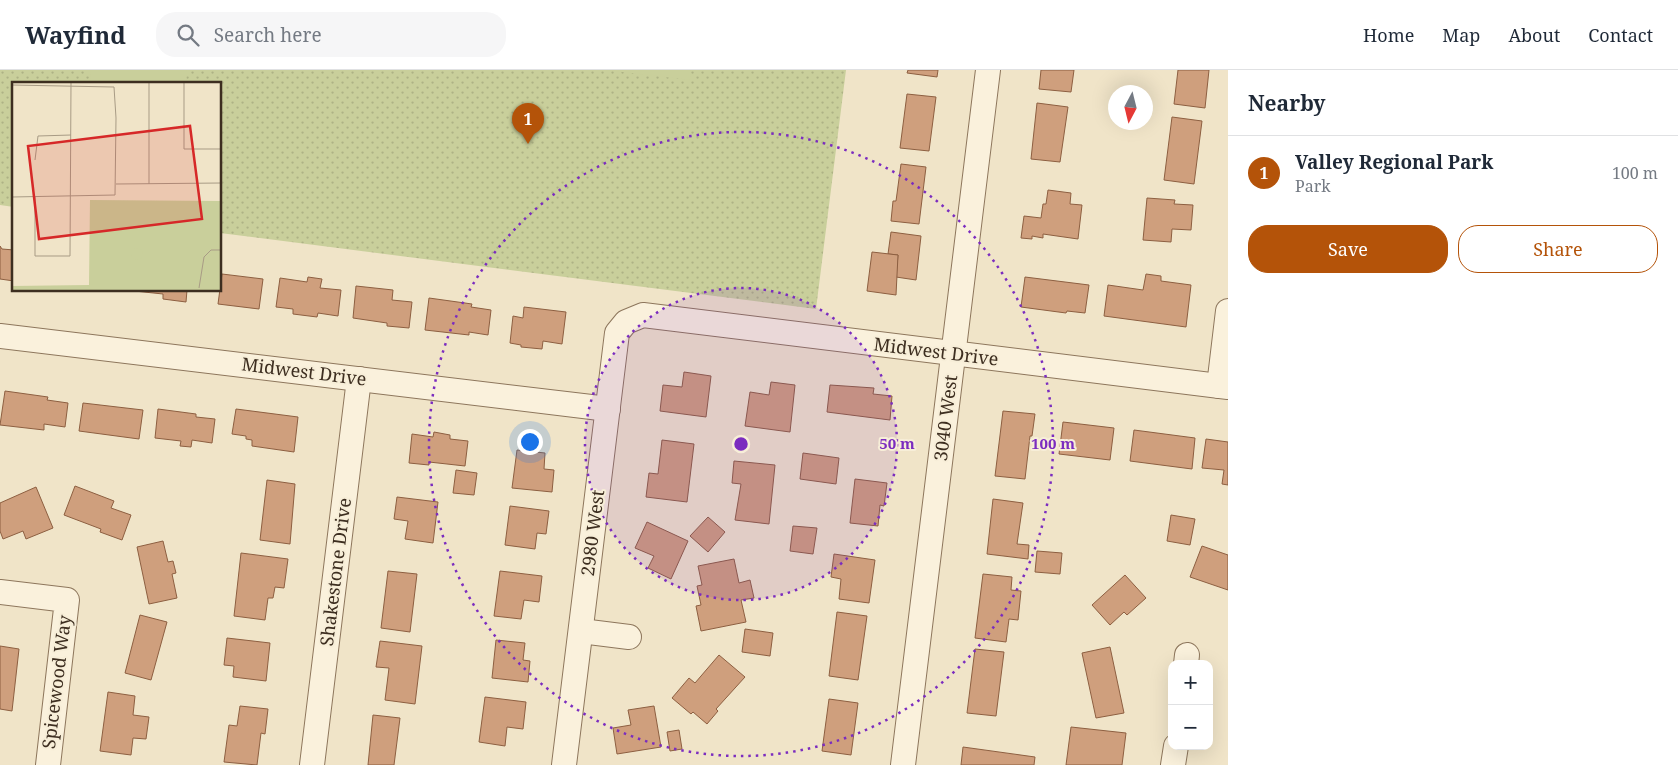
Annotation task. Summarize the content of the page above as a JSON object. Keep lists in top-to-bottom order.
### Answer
{
  "streets": {
    "street": [
      "Midwest Drive",
      "3040 West",
      "2980 West",
      "Shakestone Drive",
      "Spicewood Way"
    ]
  },
  "crossings": [
    ["Midwest Drive", "3040 West"],
    ["Midwest Drive", "2980 West"],
    ["Midwest Drive", "Shakestone Drive"]
  ],
  "north": "bottom",
  "page": {
    "header": "Wayfind",
    "search": "Search here",
    "nav": [
      "Home",
      "Map",
      "About",
      "Contact"
    ],
    "heading": "Nearby",
    "pins": "1",
    "list": [
      {
        "mark": "1",
        "name": "Valley Regional Park",
        "note": "Park",
        "value": "100 m"
      }
    ],
    "buttons": ["Save", "Share"],
    "map_buttons": ["+", "−"]
  },
  "rings": ["50 m", "100 m"]
}
